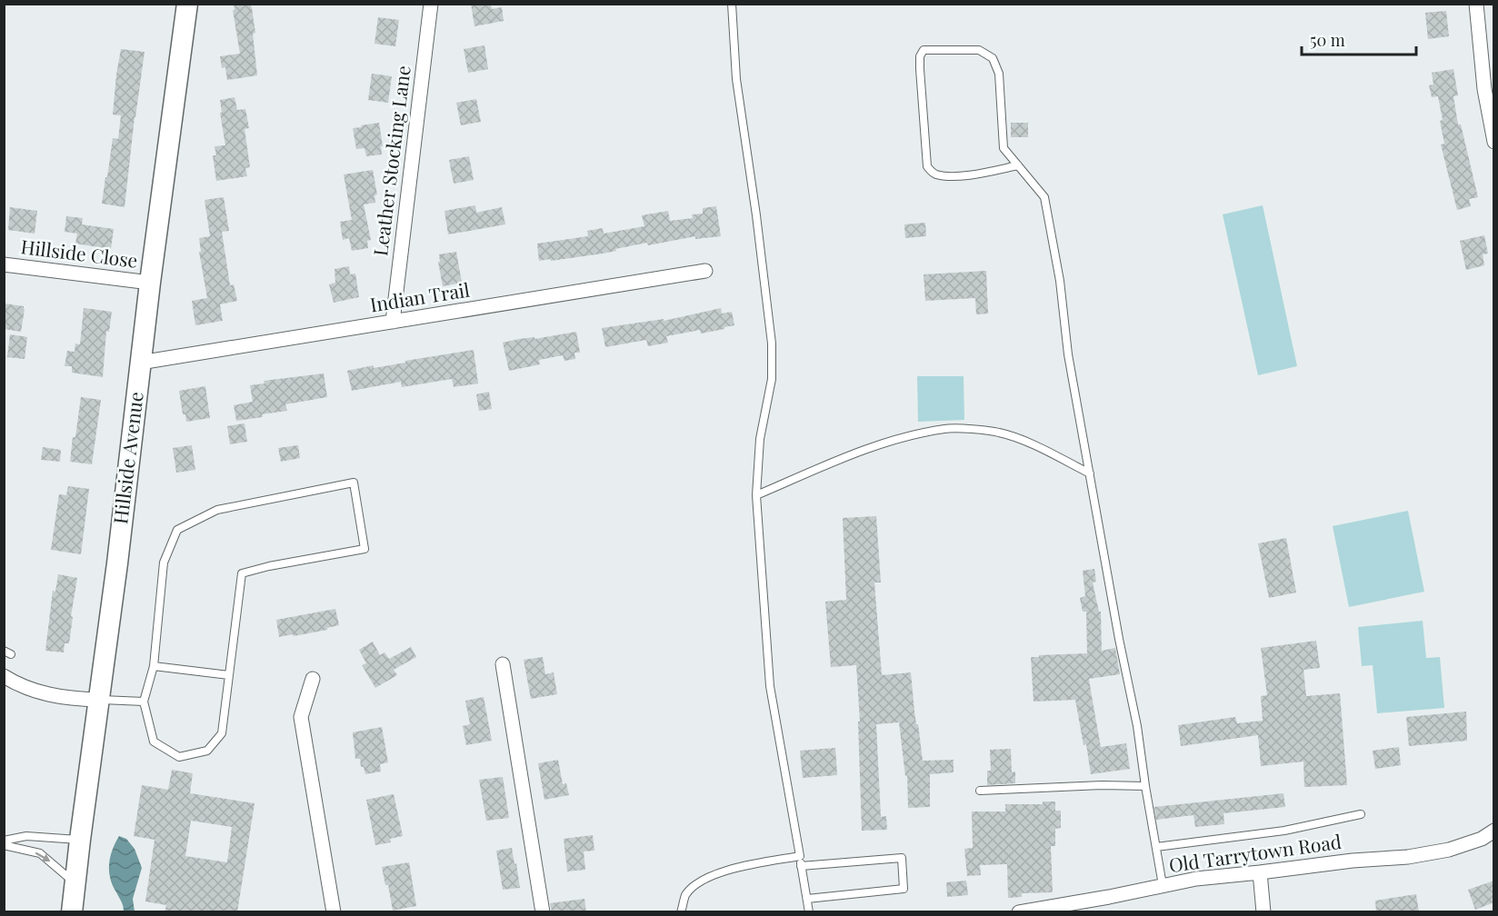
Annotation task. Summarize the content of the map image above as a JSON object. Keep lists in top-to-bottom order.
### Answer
{
  "streets": {
    "main road": ["Hillside Avenue"],
    "street": [
      "Leather Stocking Lane",
      "Hillside Close",
      "Indian Trail",
      "Old Tarrytown Road"
    ]
  },
  "crossings": [
    ["Leather Stocking Lane", "Indian Trail"],
    ["Hillside Close", "Hillside Avenue"],
    ["Indian Trail", "Hillside Avenue"]
  ],
  "scale_bar": "50 m"
}
